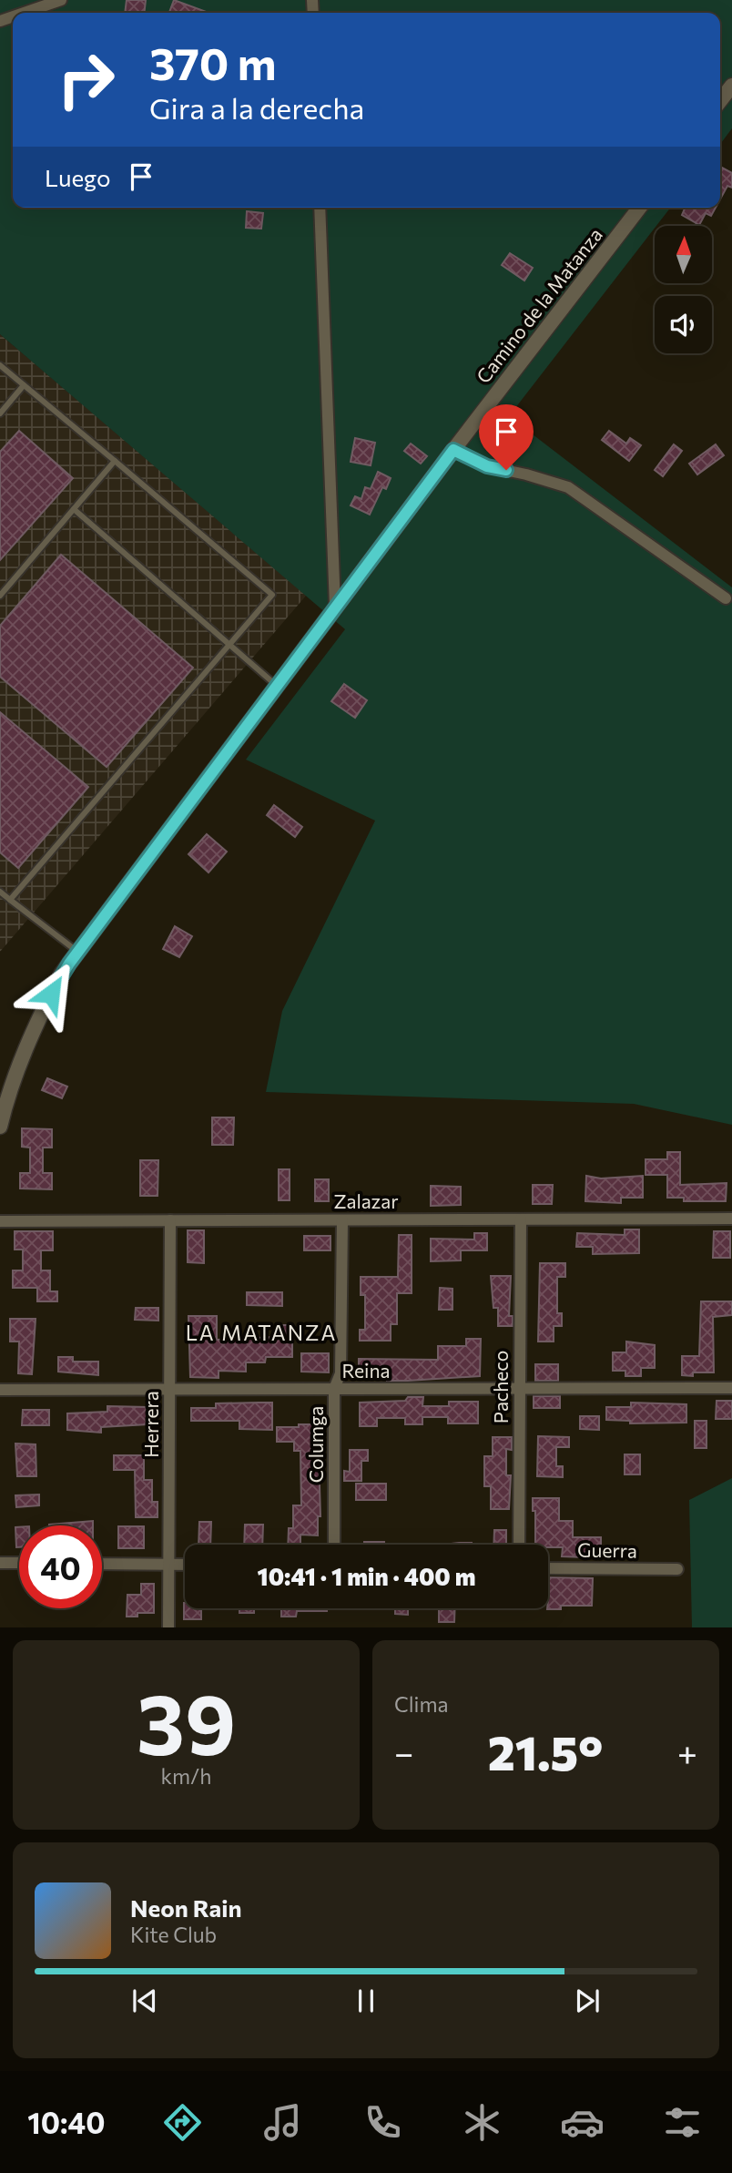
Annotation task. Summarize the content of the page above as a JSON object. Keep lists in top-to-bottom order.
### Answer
{
  "streets": {
    "street": [
      "Camino de la Matanza",
      "Zalazar",
      "Reina",
      "Pacheco",
      "Herrera",
      "Columga",
      "Guerra"
    ]
  },
  "crossings": [
    ["Zalazar", "Pacheco"],
    ["Zalazar", "Herrera"],
    ["Zalazar", "Columga"],
    ["Reina", "Pacheco"],
    ["Reina", "Herrera"],
    ["Reina", "Columga"]
  ],
  "districts": ["LA MATANZA"],
  "north": "top",
  "page": {
    "turn": ["370 m", "Gira a la derecha"],
    "then": "Luego",
    "limit": "40",
    "trip": "10:41 · 1 min · 400 m",
    "tile": [
      ["39", "km/h"],
      "Clima"
    ],
    "heat": ["−", "21.5°", "+"],
    "song": ["Neon Rain", "Kite Club"],
    "tabs": "10:40"
  }
}
